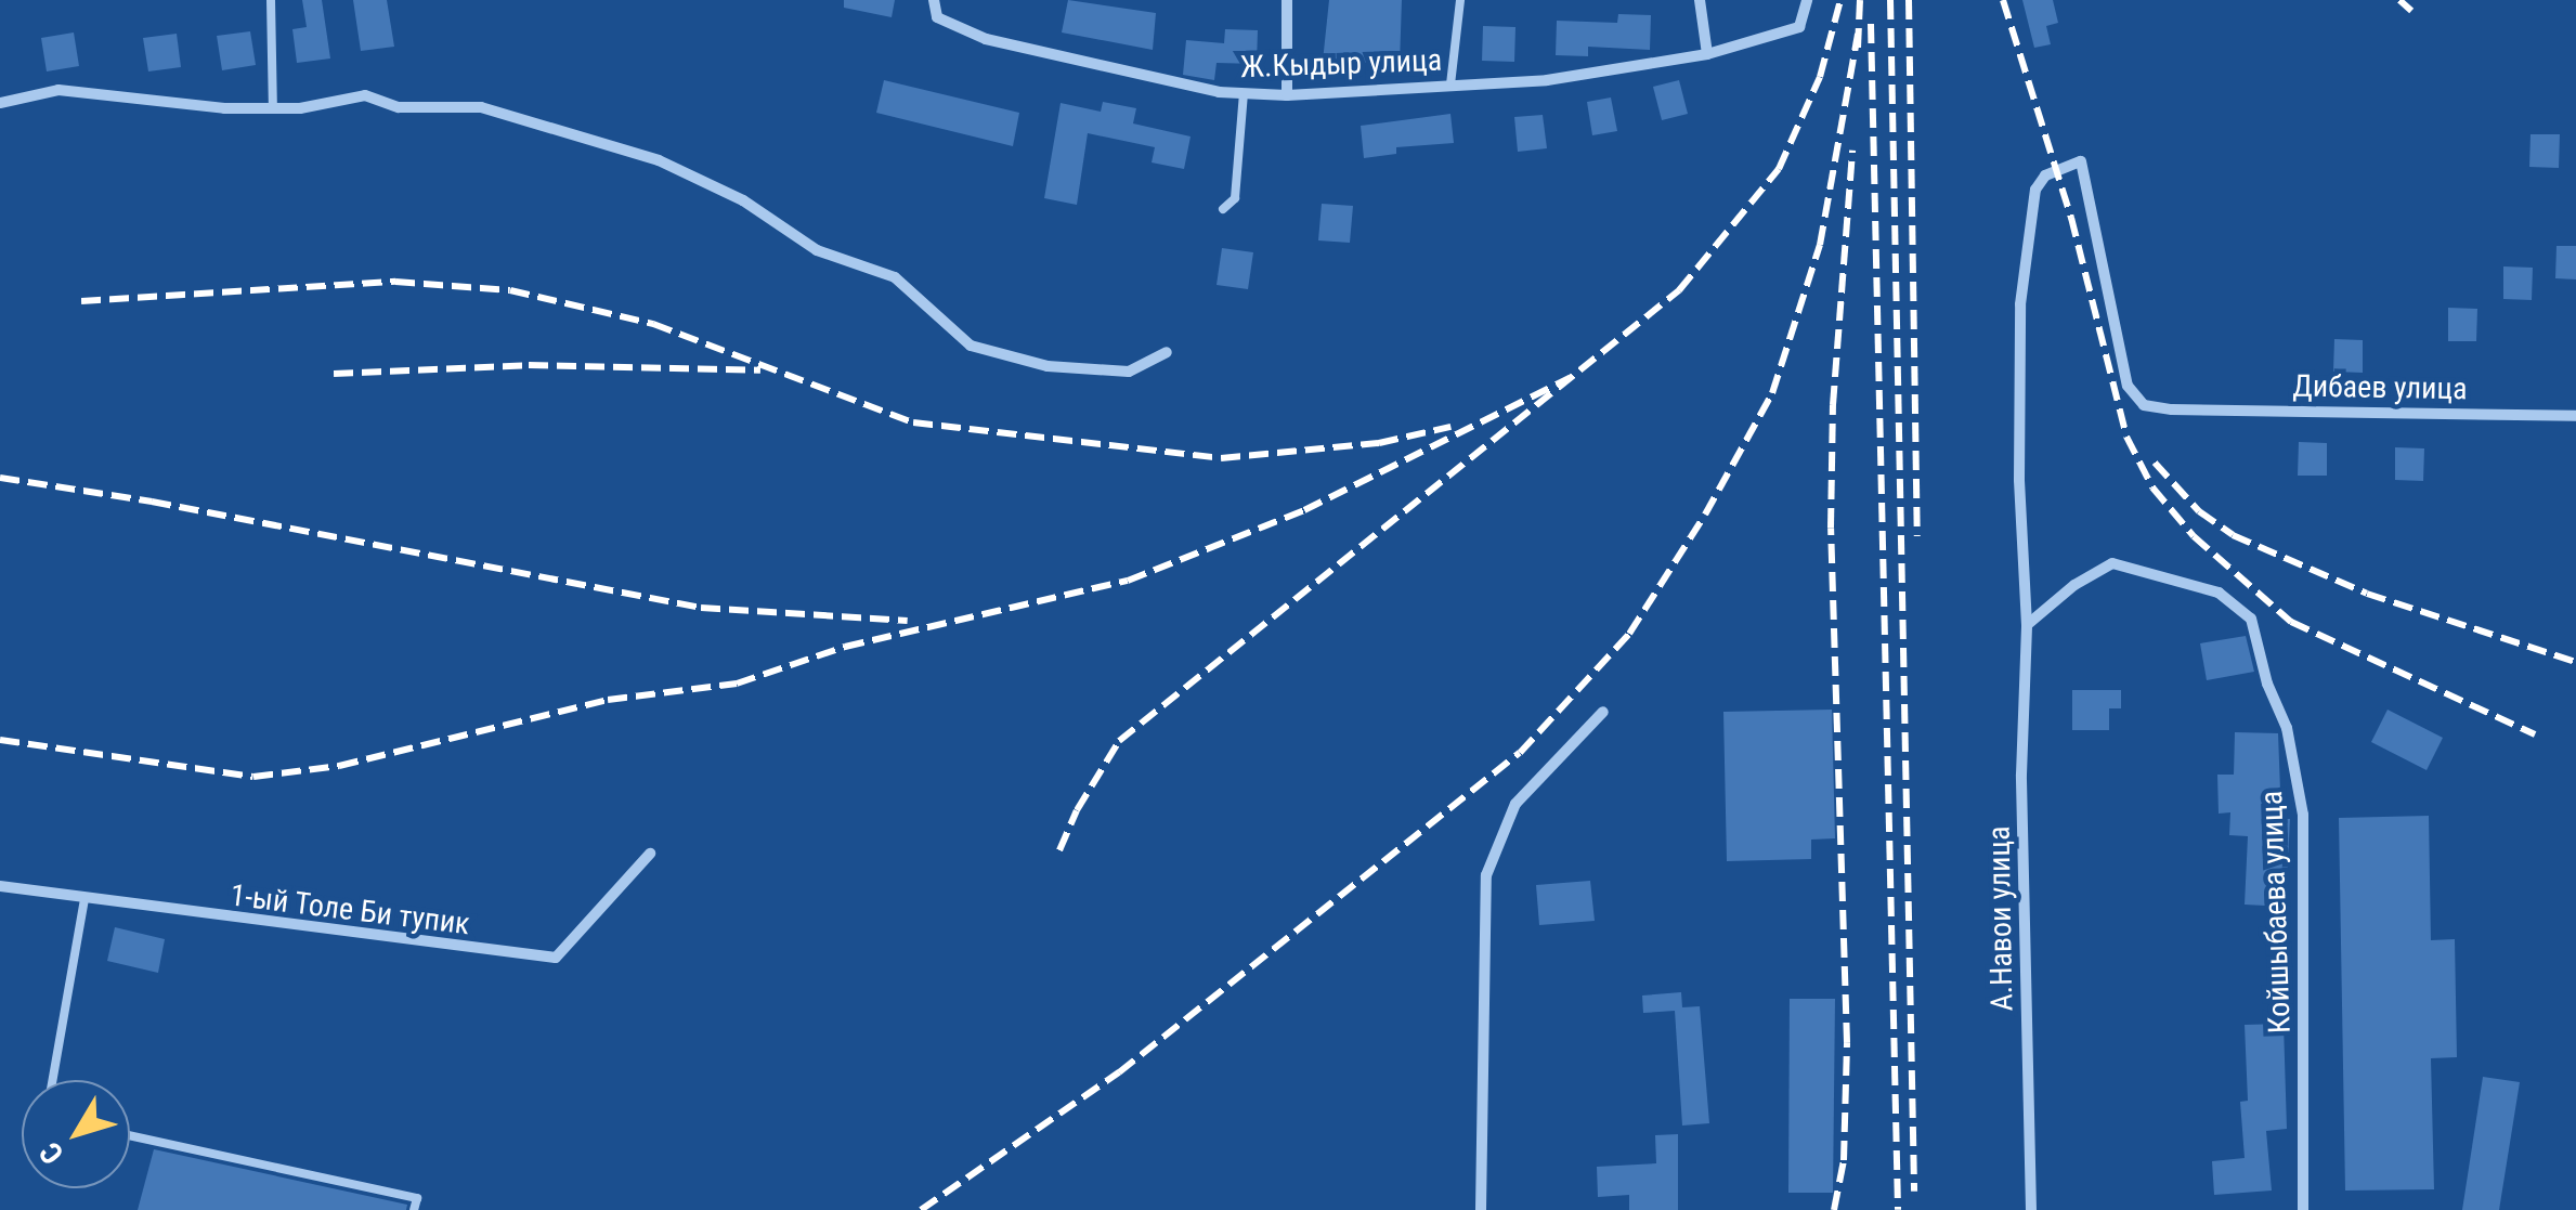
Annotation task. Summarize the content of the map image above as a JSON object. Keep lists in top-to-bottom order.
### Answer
{
  "streets": {
    "street": [
      "Ж.Кыдыр улица",
      "Дибаев улица",
      "1-ый Толе Би тупик",
      "Койшыбаева улица",
      "А.Навои улица"
    ]
  },
  "crossings": [
    ["Дибаев улица", "Койшыбаева улица"],
    ["Дибаев улица", "А.Навои улица"],
    ["Койшыбаева улица", "А.Навои улица"]
  ],
  "north": "bottom left"
}
